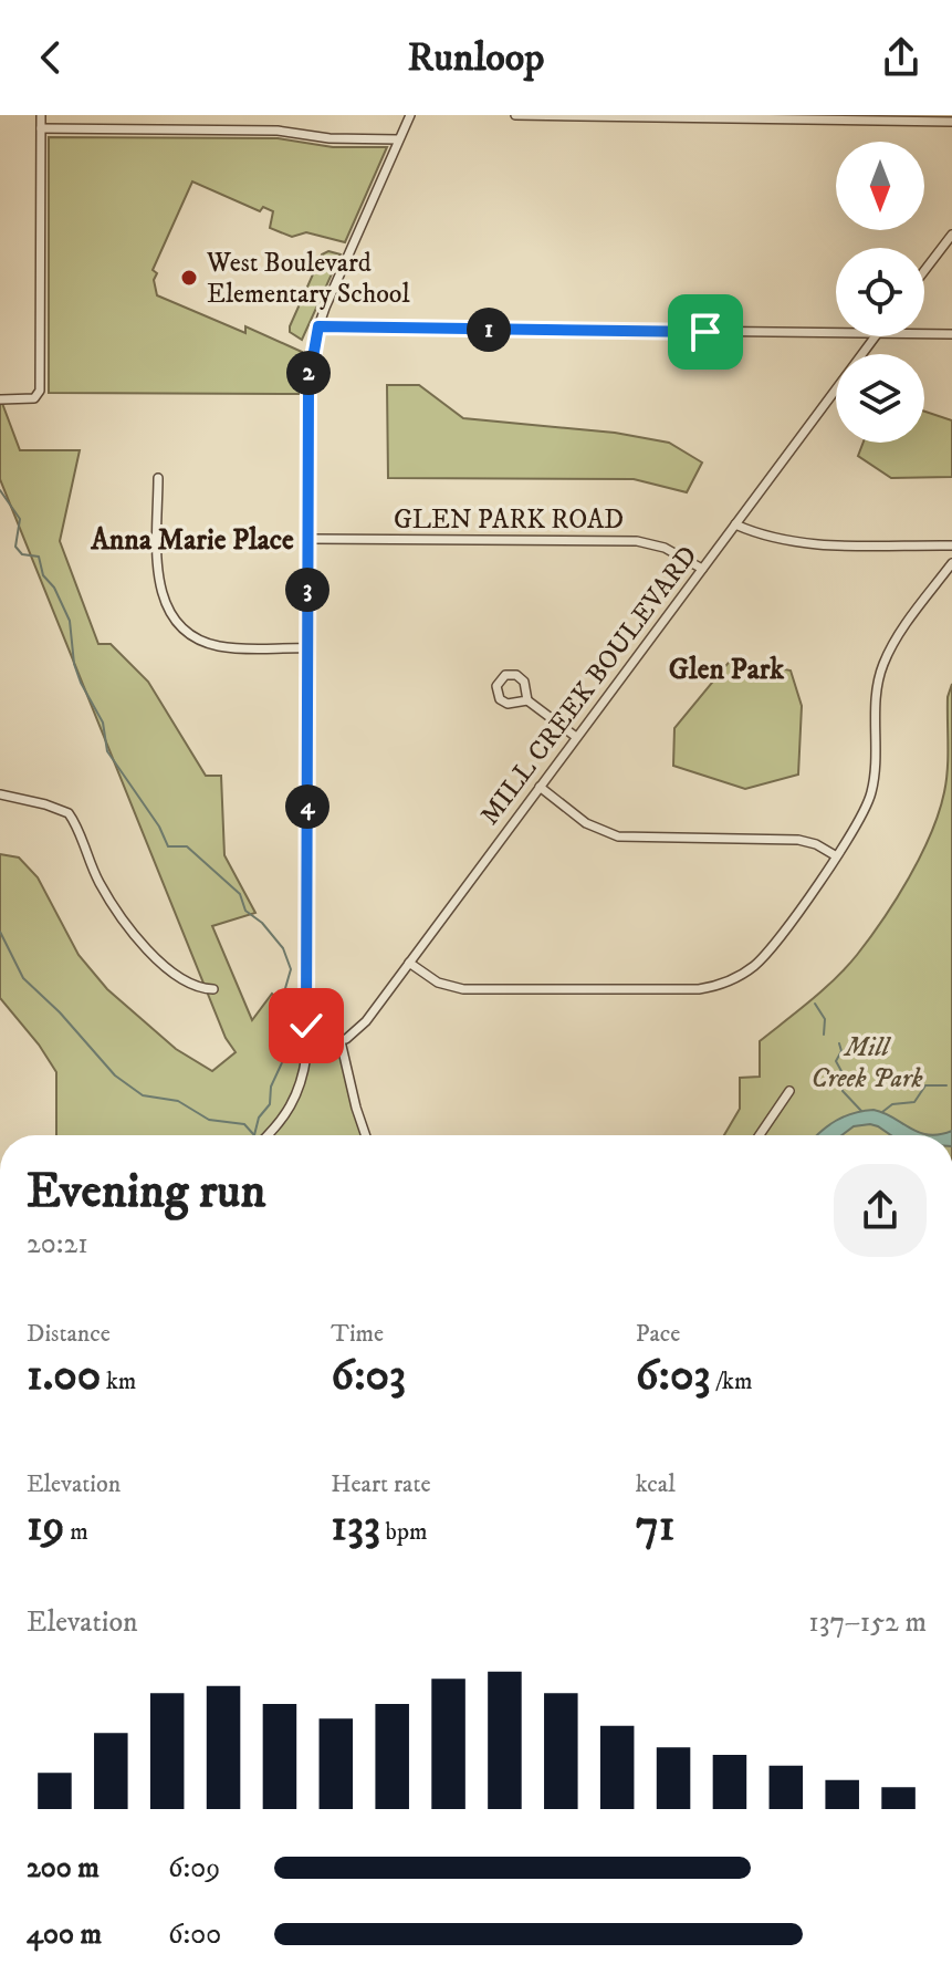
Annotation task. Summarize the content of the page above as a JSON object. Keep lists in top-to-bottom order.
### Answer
{
  "streets": {
    "street": ["GLEN PARK ROAD", "MILL CREEK BOULEVARD"]
  },
  "crossings": [
    ["GLEN PARK ROAD", "MILL CREEK BOULEVARD"]
  ],
  "districts": ["Anna Marie Place", "Glen Park"],
  "parks": ["Mill Creek Park"],
  "places": ["West Boulevard Elementary School"],
  "north": "bottom",
  "page": {
    "header": "Runloop",
    "pins": [
      "1",
      "2",
      "3",
      "4"
    ],
    "heading": ["Evening run", "20:21"],
    "stats": [
      ["Distance", "1.00 km"],
      ["Time", "6:03"],
      ["Pace", "6:03 /km"],
      ["Elevation", "19 m"],
      ["Heart rate", "133 bpm"],
      ["kcal", "71"]
    ],
    "chart": ["Elevation", "137–152 m"],
    "list": [
      {
        "name": "200 m",
        "note": "6:09"
      },
      {
        "name": "400 m",
        "note": "6:00"
      }
    ]
  }
}
